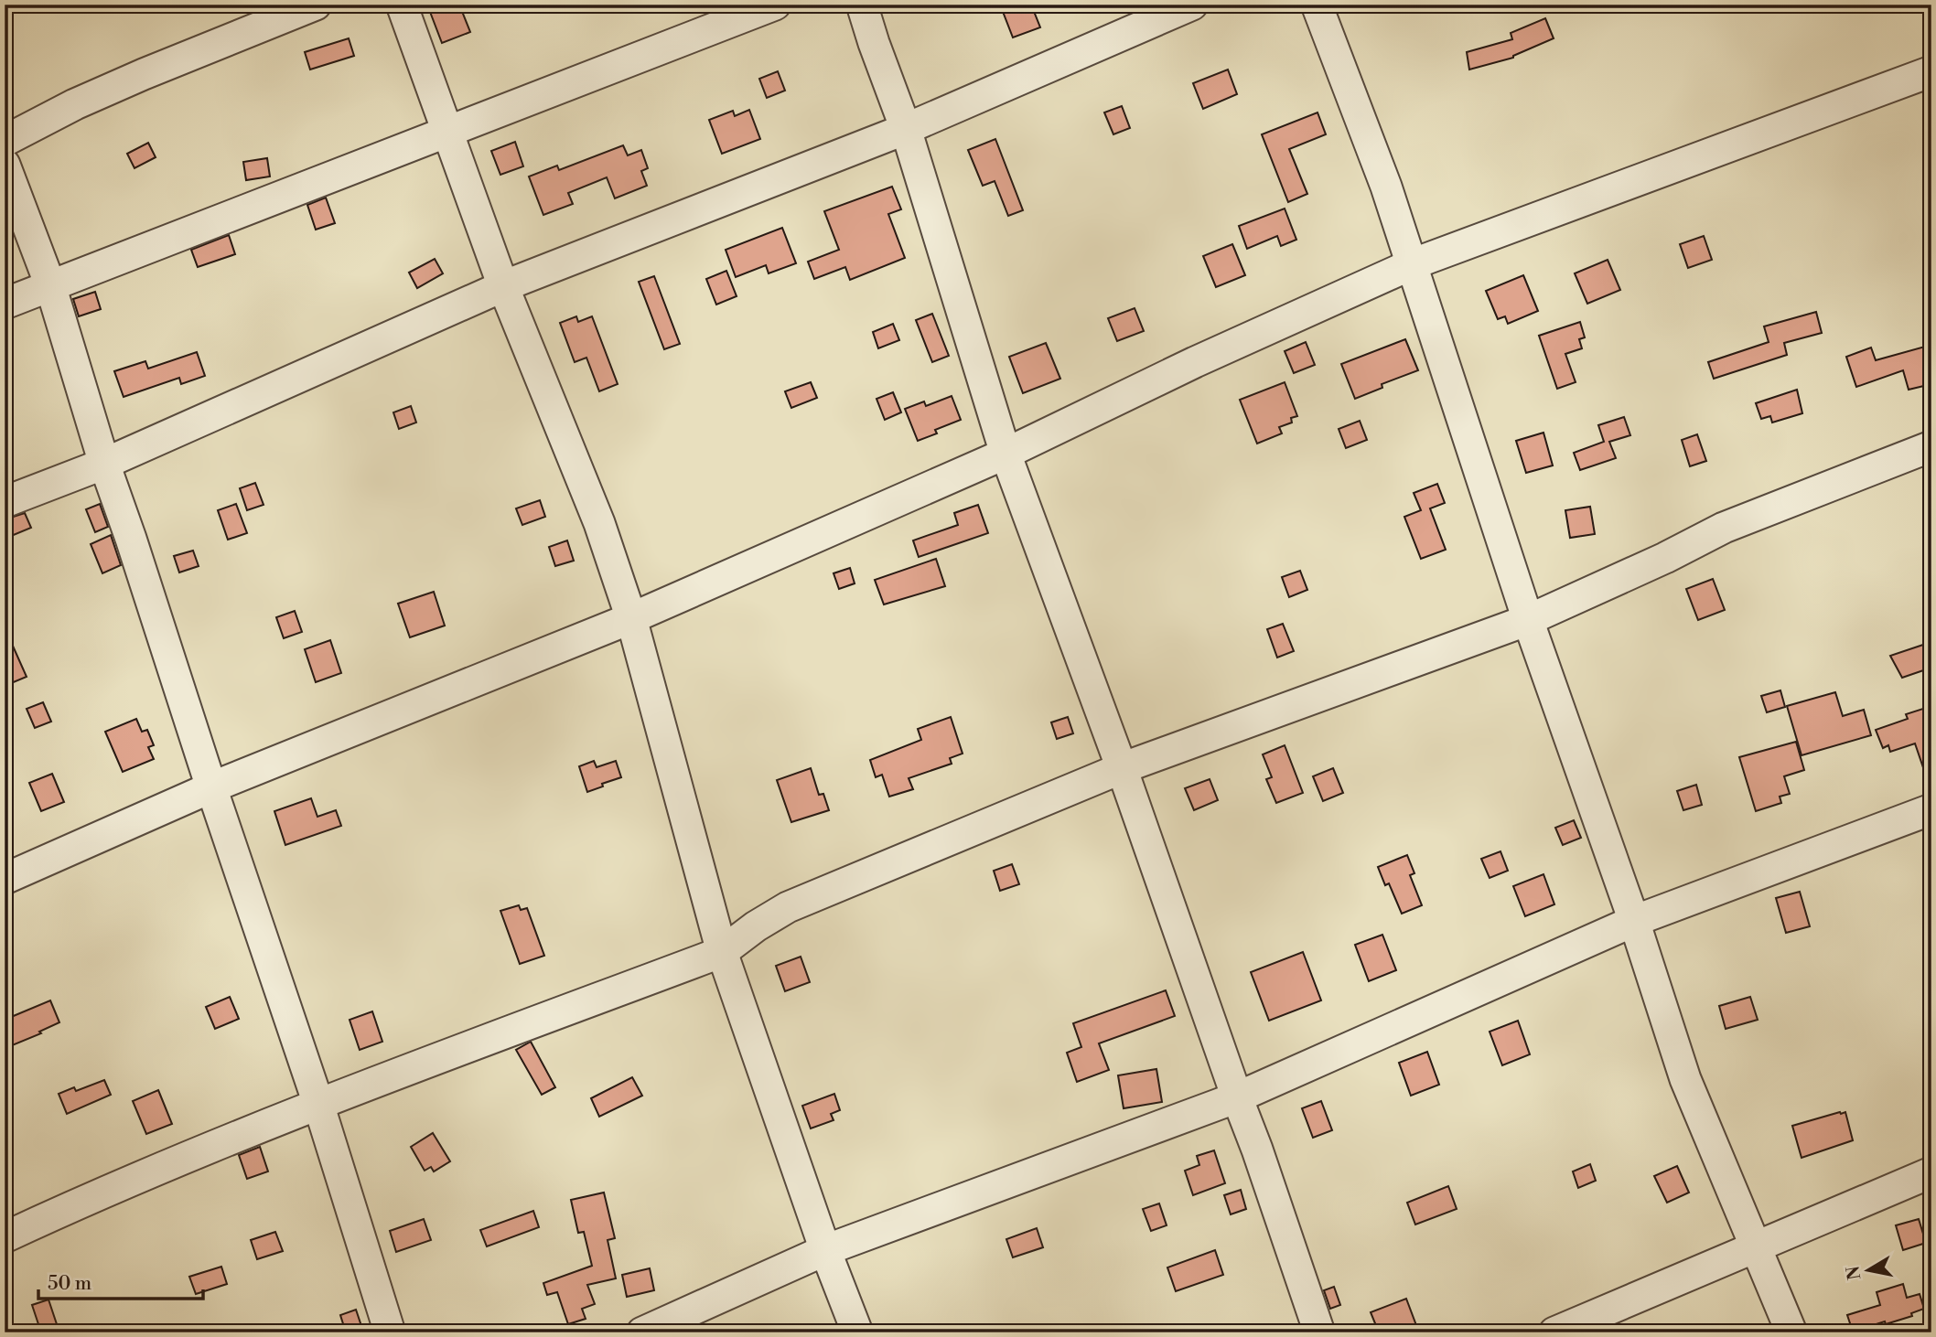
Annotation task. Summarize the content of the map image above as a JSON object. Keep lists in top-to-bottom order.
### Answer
{
  "scale_bar": "50 m",
  "north": "left"
}
